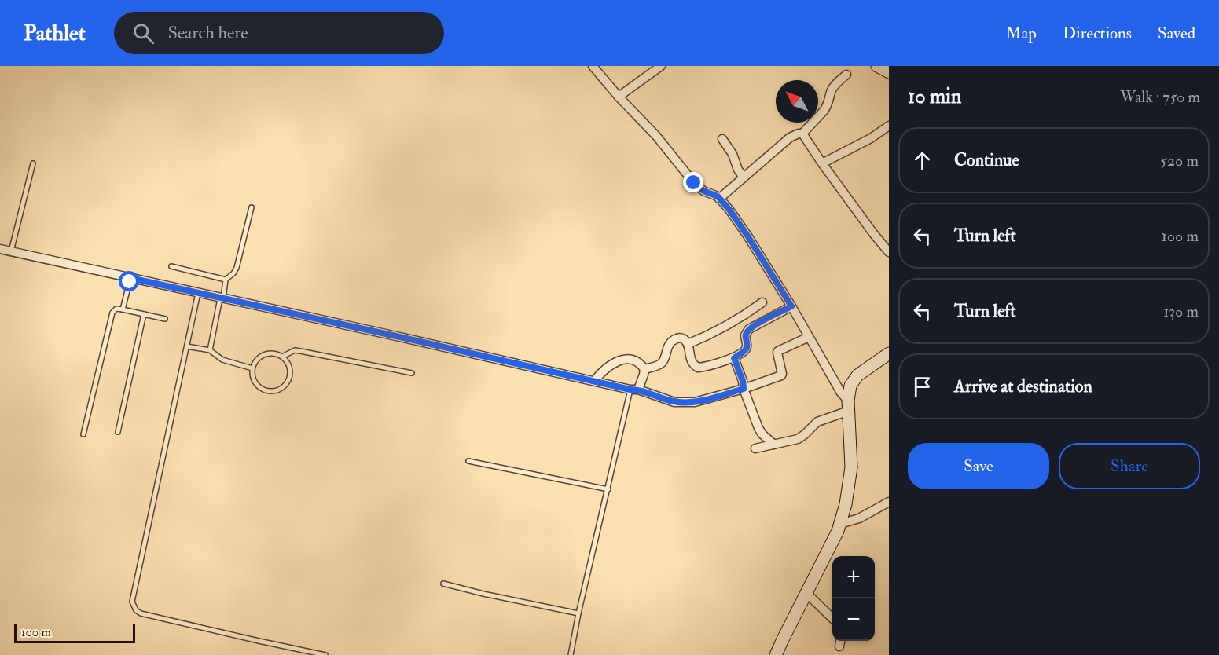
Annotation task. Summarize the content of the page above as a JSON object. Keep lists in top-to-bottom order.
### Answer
{
  "scale_bar": "100 m",
  "north": "top left",
  "page": {
    "header": "Pathlet",
    "search": "Search here",
    "nav": ["Map", "Directions", "Saved"],
    "heading": ["10 min", "Walk · 750 m"],
    "list": [
      ["Continue", "520 m"],
      ["Turn left", "100 m"],
      ["Turn left", "130 m"],
      "Arrive at destination"
    ],
    "buttons": ["Save", "Share"],
    "map_buttons": ["+", "−"],
    "scale": "100 m"
  }
}
